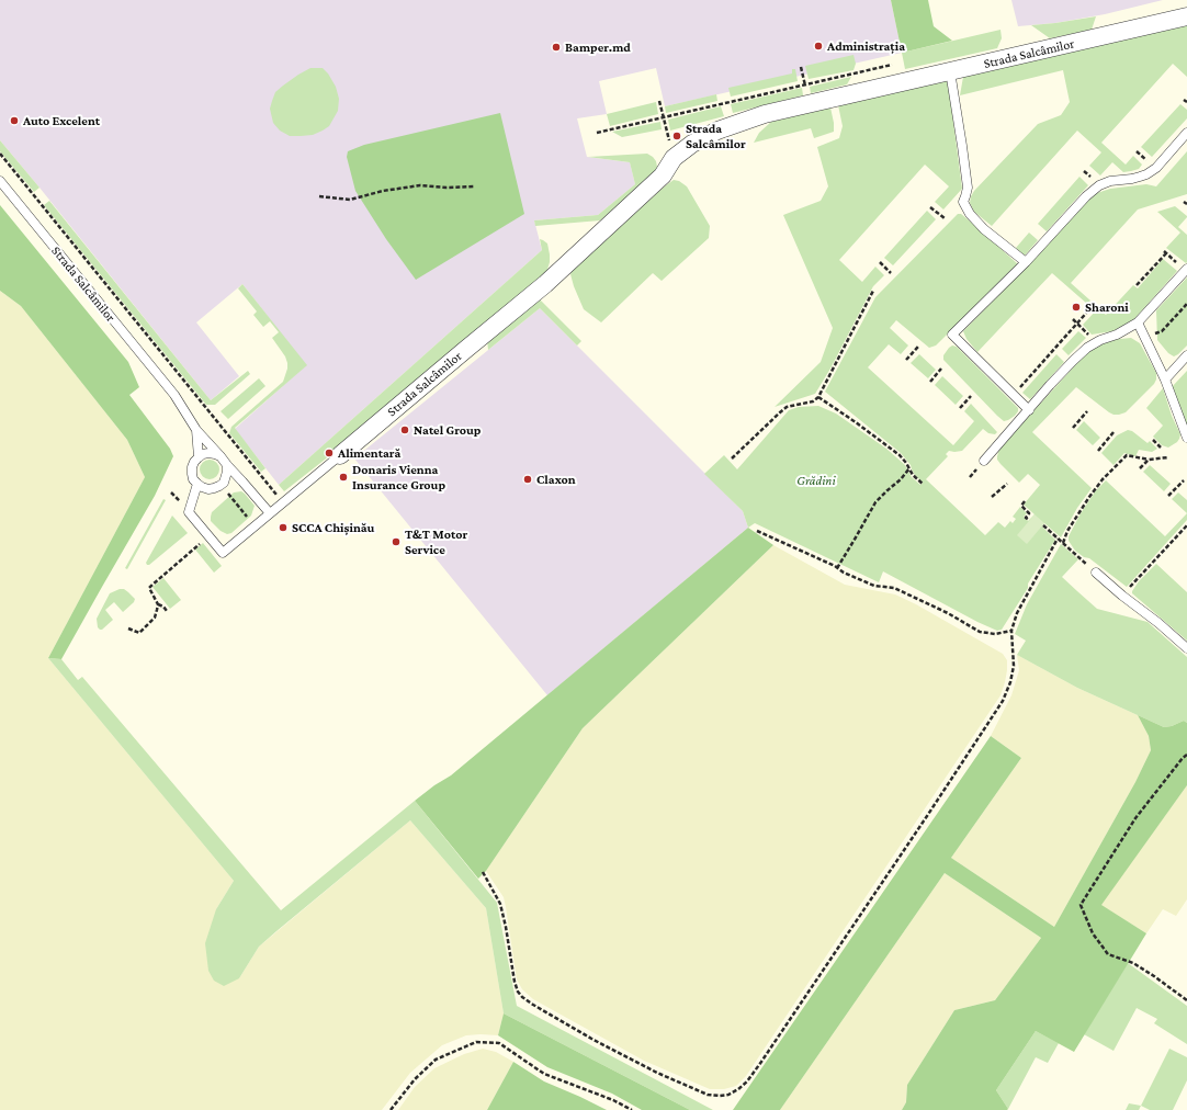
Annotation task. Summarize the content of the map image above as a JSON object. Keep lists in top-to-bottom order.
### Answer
{
  "streets": {
    "street": ["Strada Salcâmilor"]
  },
  "parks": ["Grădini"],
  "places": [
    "Administrația",
    "Bamper.md",
    "Auto Excelent",
    "Strada Salcâmilor",
    "Sharoni",
    "Natel Group",
    "Alimentară",
    "Donaris Vienna Insurance Group",
    "Claxon",
    "SCCA Chișinău",
    "T&T Motor Service"
  ]
}
